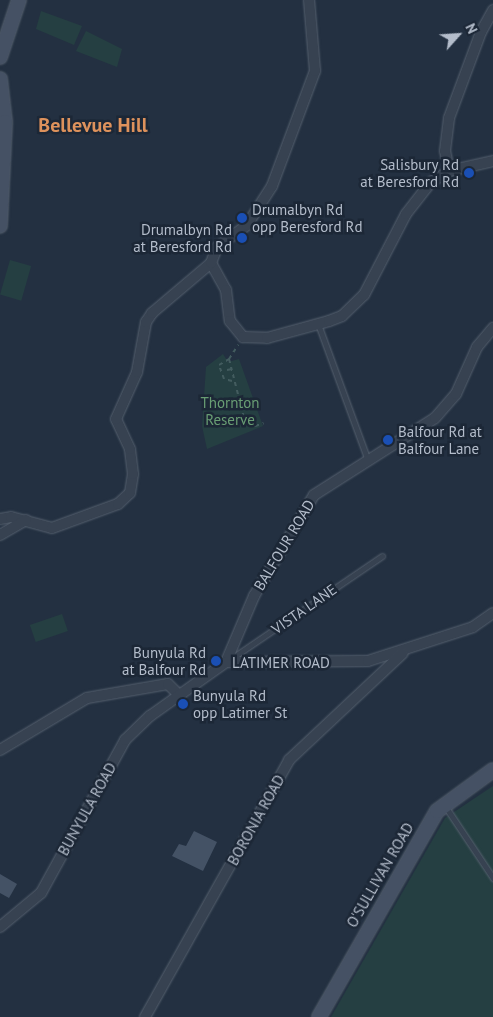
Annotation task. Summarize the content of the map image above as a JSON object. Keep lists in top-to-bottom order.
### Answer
{
  "streets": {
    "main road": ["O'SULLIVAN ROAD"],
    "street": [
      "BALFOUR ROAD",
      "LATIMER ROAD",
      "BUNYULA ROAD",
      "BORONIA ROAD"
    ],
    "lane": ["VISTA LANE"]
  },
  "crossings": [
    ["BALFOUR ROAD", "VISTA LANE"],
    ["BALFOUR ROAD", "LATIMER ROAD"],
    ["VISTA LANE", "LATIMER ROAD"],
    ["LATIMER ROAD", "BUNYULA ROAD"],
    ["LATIMER ROAD", "BORONIA ROAD"]
  ],
  "districts": ["Bellevue Hill"],
  "parks": ["Thornton Reserve"],
  "places": [
    "Salisbury Rd at Beresford Rd",
    "Drumalbyn Rd opp Beresford Rd",
    "Drumalbyn Rd at Beresford Rd",
    "Balfour Rd at Balfour Lane",
    "Bunyula Rd at Balfour Rd",
    "Bunyula Rd opp Latimer St"
  ],
  "north": "top right"
}
